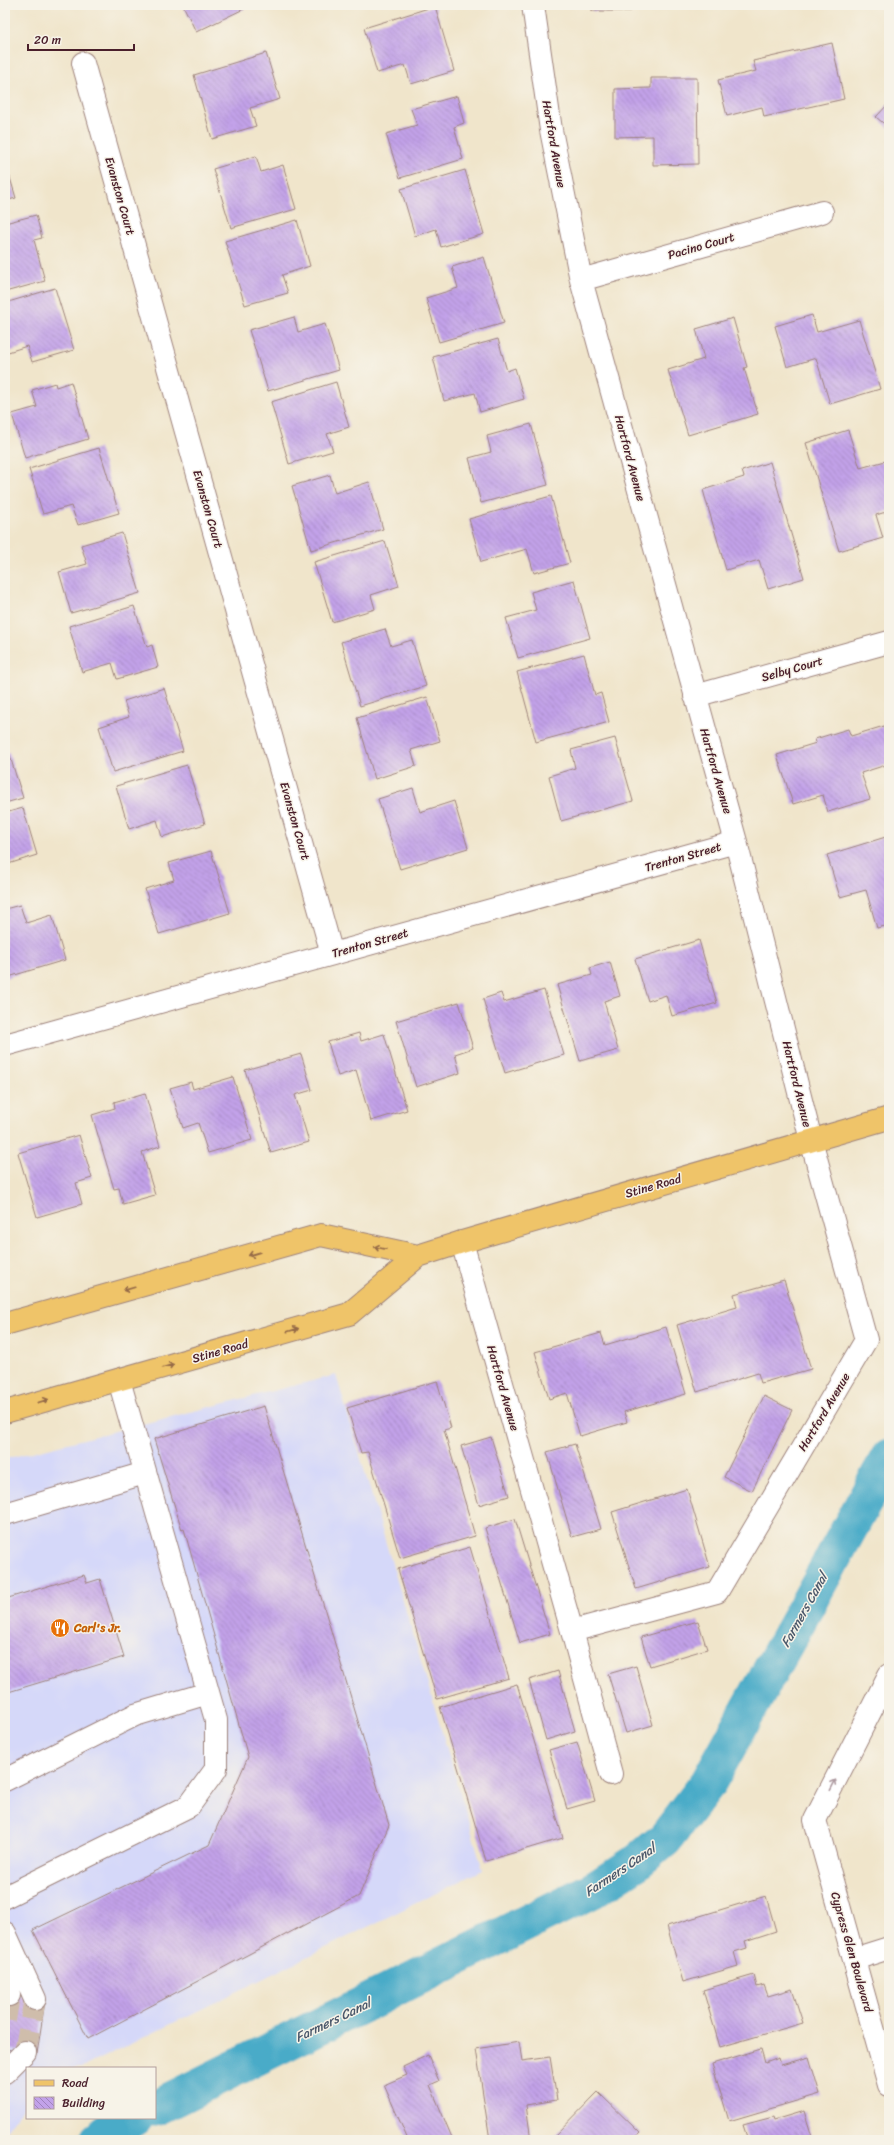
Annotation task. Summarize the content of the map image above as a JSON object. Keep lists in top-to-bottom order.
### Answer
{
  "streets": {
    "main road": ["Stine Road"],
    "street": [
      "Hartford Avenue",
      "Evanston Court",
      "Pacino Court",
      "Selby Court",
      "Trenton Street",
      "Cypress Glen Boulevard"
    ]
  },
  "crossings": [
    ["Hartford Avenue", "Pacino Court"],
    ["Hartford Avenue", "Selby Court"],
    ["Hartford Avenue", "Trenton Street"],
    ["Hartford Avenue", "Stine Road"],
    ["Evanston Court", "Trenton Street"]
  ],
  "one_way": ["Cypress Glen Boulevard"],
  "water": ["Farmers Canal"],
  "places": {
    "restaurant": ["Carl's Jr."]
  },
  "legend": ["Road", "Building"],
  "scale_bar": "20 m"
}
